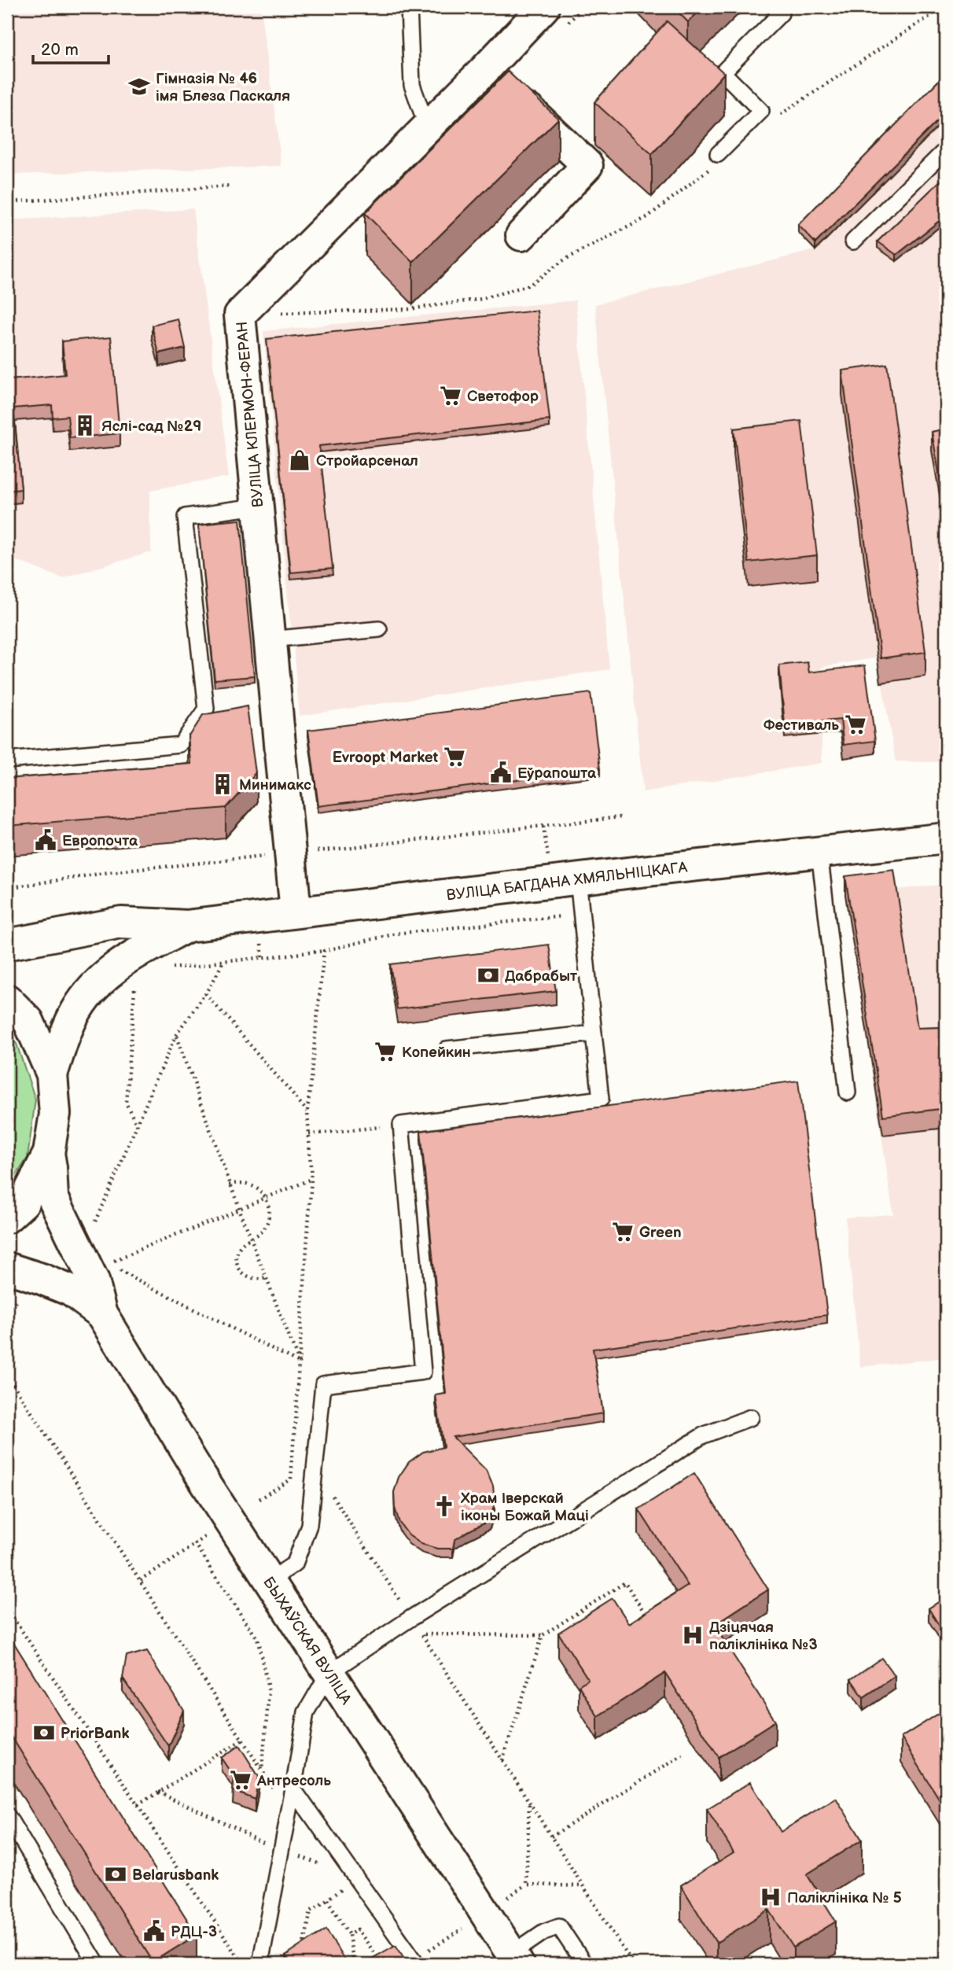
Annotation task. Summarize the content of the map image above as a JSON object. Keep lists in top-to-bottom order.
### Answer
{
  "streets": {
    "main road": ["ВУЛІЦА КЛЕРМОН-ФЕРАН", "ВУЛІЦА БАГДАНА ХМЯЛЬНІЦКАГА", "БЫХАЎСКАЯ ВУЛІЦА"]
  },
  "crossings": [
    ["ВУЛІЦА КЛЕРМОН-ФЕРАН", "ВУЛІЦА БАГДАНА ХМЯЛЬНІЦКАГА"]
  ],
  "places": {
    "school or university": ["Гімназія № 46 імя Блеза Паскаля"],
    "supermarket": [
      "Светофор",
      "Фестиваль",
      "Evroopt Market",
      "Копейкин",
      "Green",
      "Антресоль"
    ],
    "building": ["Яслі-сад №29", "Минимакс"],
    "shop": ["Стройарсенал"],
    "public building": ["Еўрапошта", "Европочта", "РДЦ-3"],
    "bank": ["Дабрабыт", "PriorBank", "Belarusbank"],
    "church": ["Храм Іверскай іконы Божай Маці"],
    "hospital": ["Дзіцячая паліклініка №3", "Паліклініка № 5"]
  },
  "scale_bar": "20 m"
}
